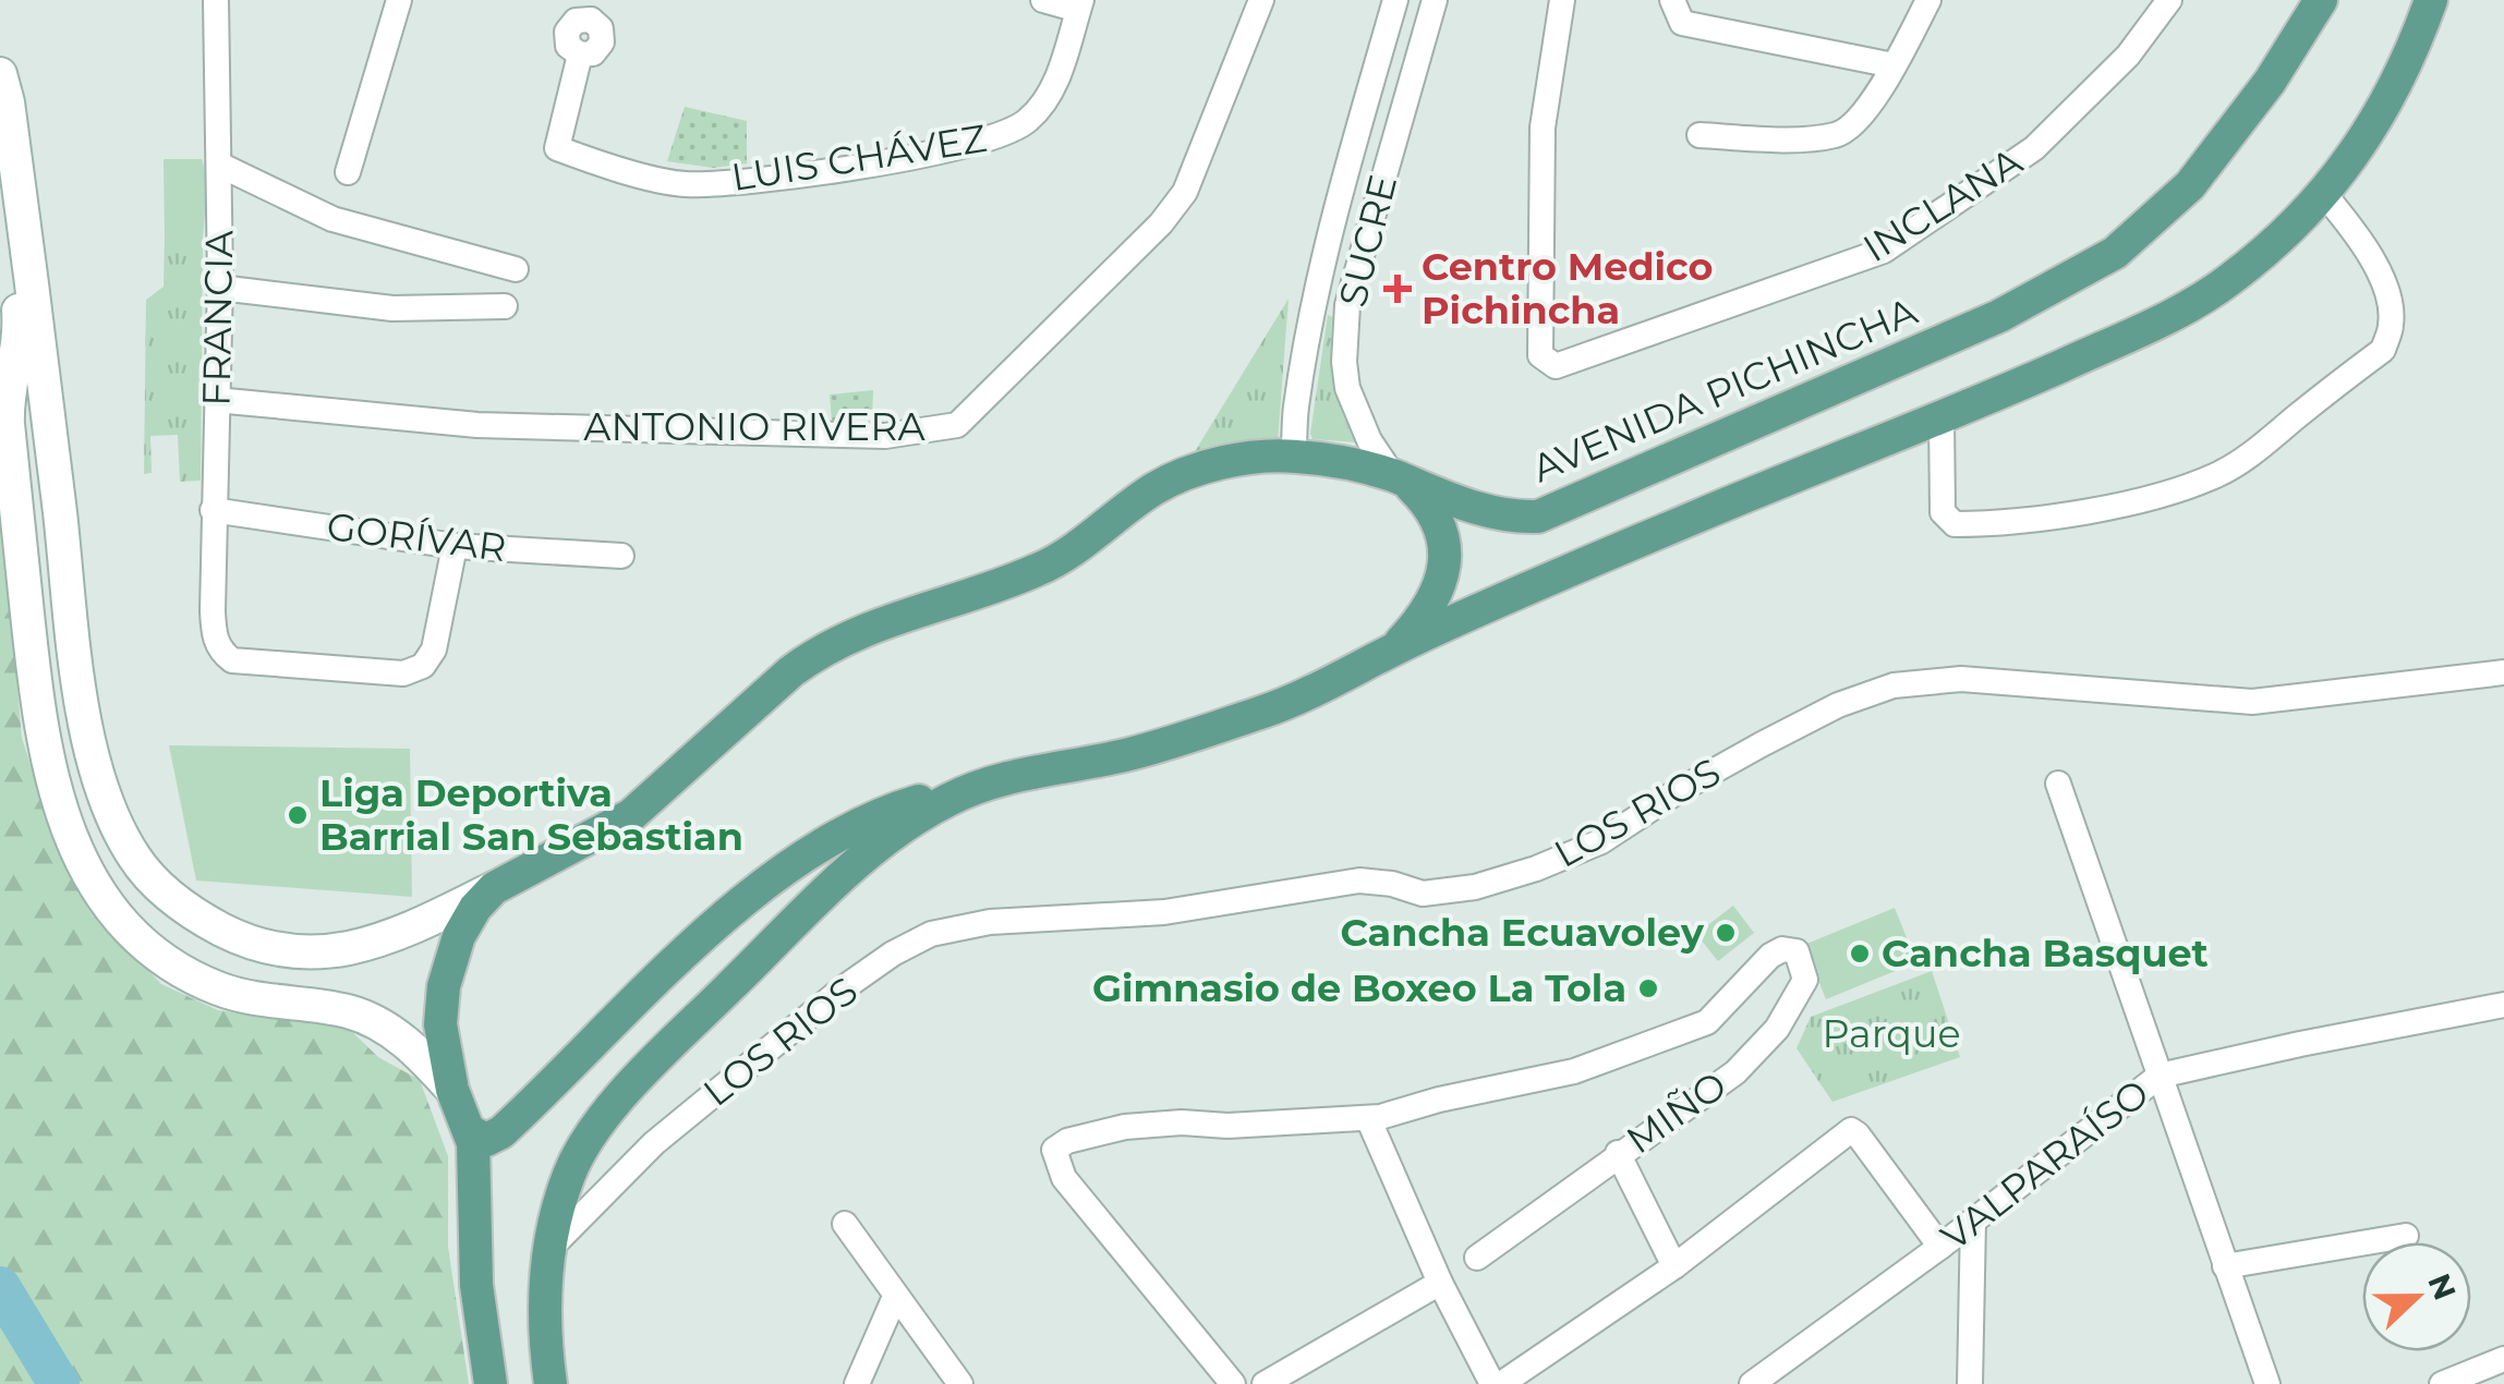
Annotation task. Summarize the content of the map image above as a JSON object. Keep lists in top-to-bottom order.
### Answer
{
  "streets": {
    "main road": ["AVENIDA PICHINCHA"],
    "street": [
      "LUIS CHÁVEZ",
      "INCLANA",
      "SUCRE",
      "FRANCIA",
      "ANTONIO RIVERA",
      "GORÍVAR",
      "LOS RIOS",
      "MIÑO",
      "VALPARAÍSO"
    ]
  },
  "crossings": [
    ["SUCRE", "AVENIDA PICHINCHA"],
    ["FRANCIA", "ANTONIO RIVERA"],
    ["FRANCIA", "GORÍVAR"]
  ],
  "parks": ["Parque"],
  "places": {
    "health": ["Centro Medico Pichincha"],
    "other": [
      "Liga Deportiva Barrial San Sebastian",
      "Cancha Ecuavoley",
      "Cancha Basquet",
      "Gimnasio de Boxeo La Tola"
    ]
  },
  "north": "right"
}
